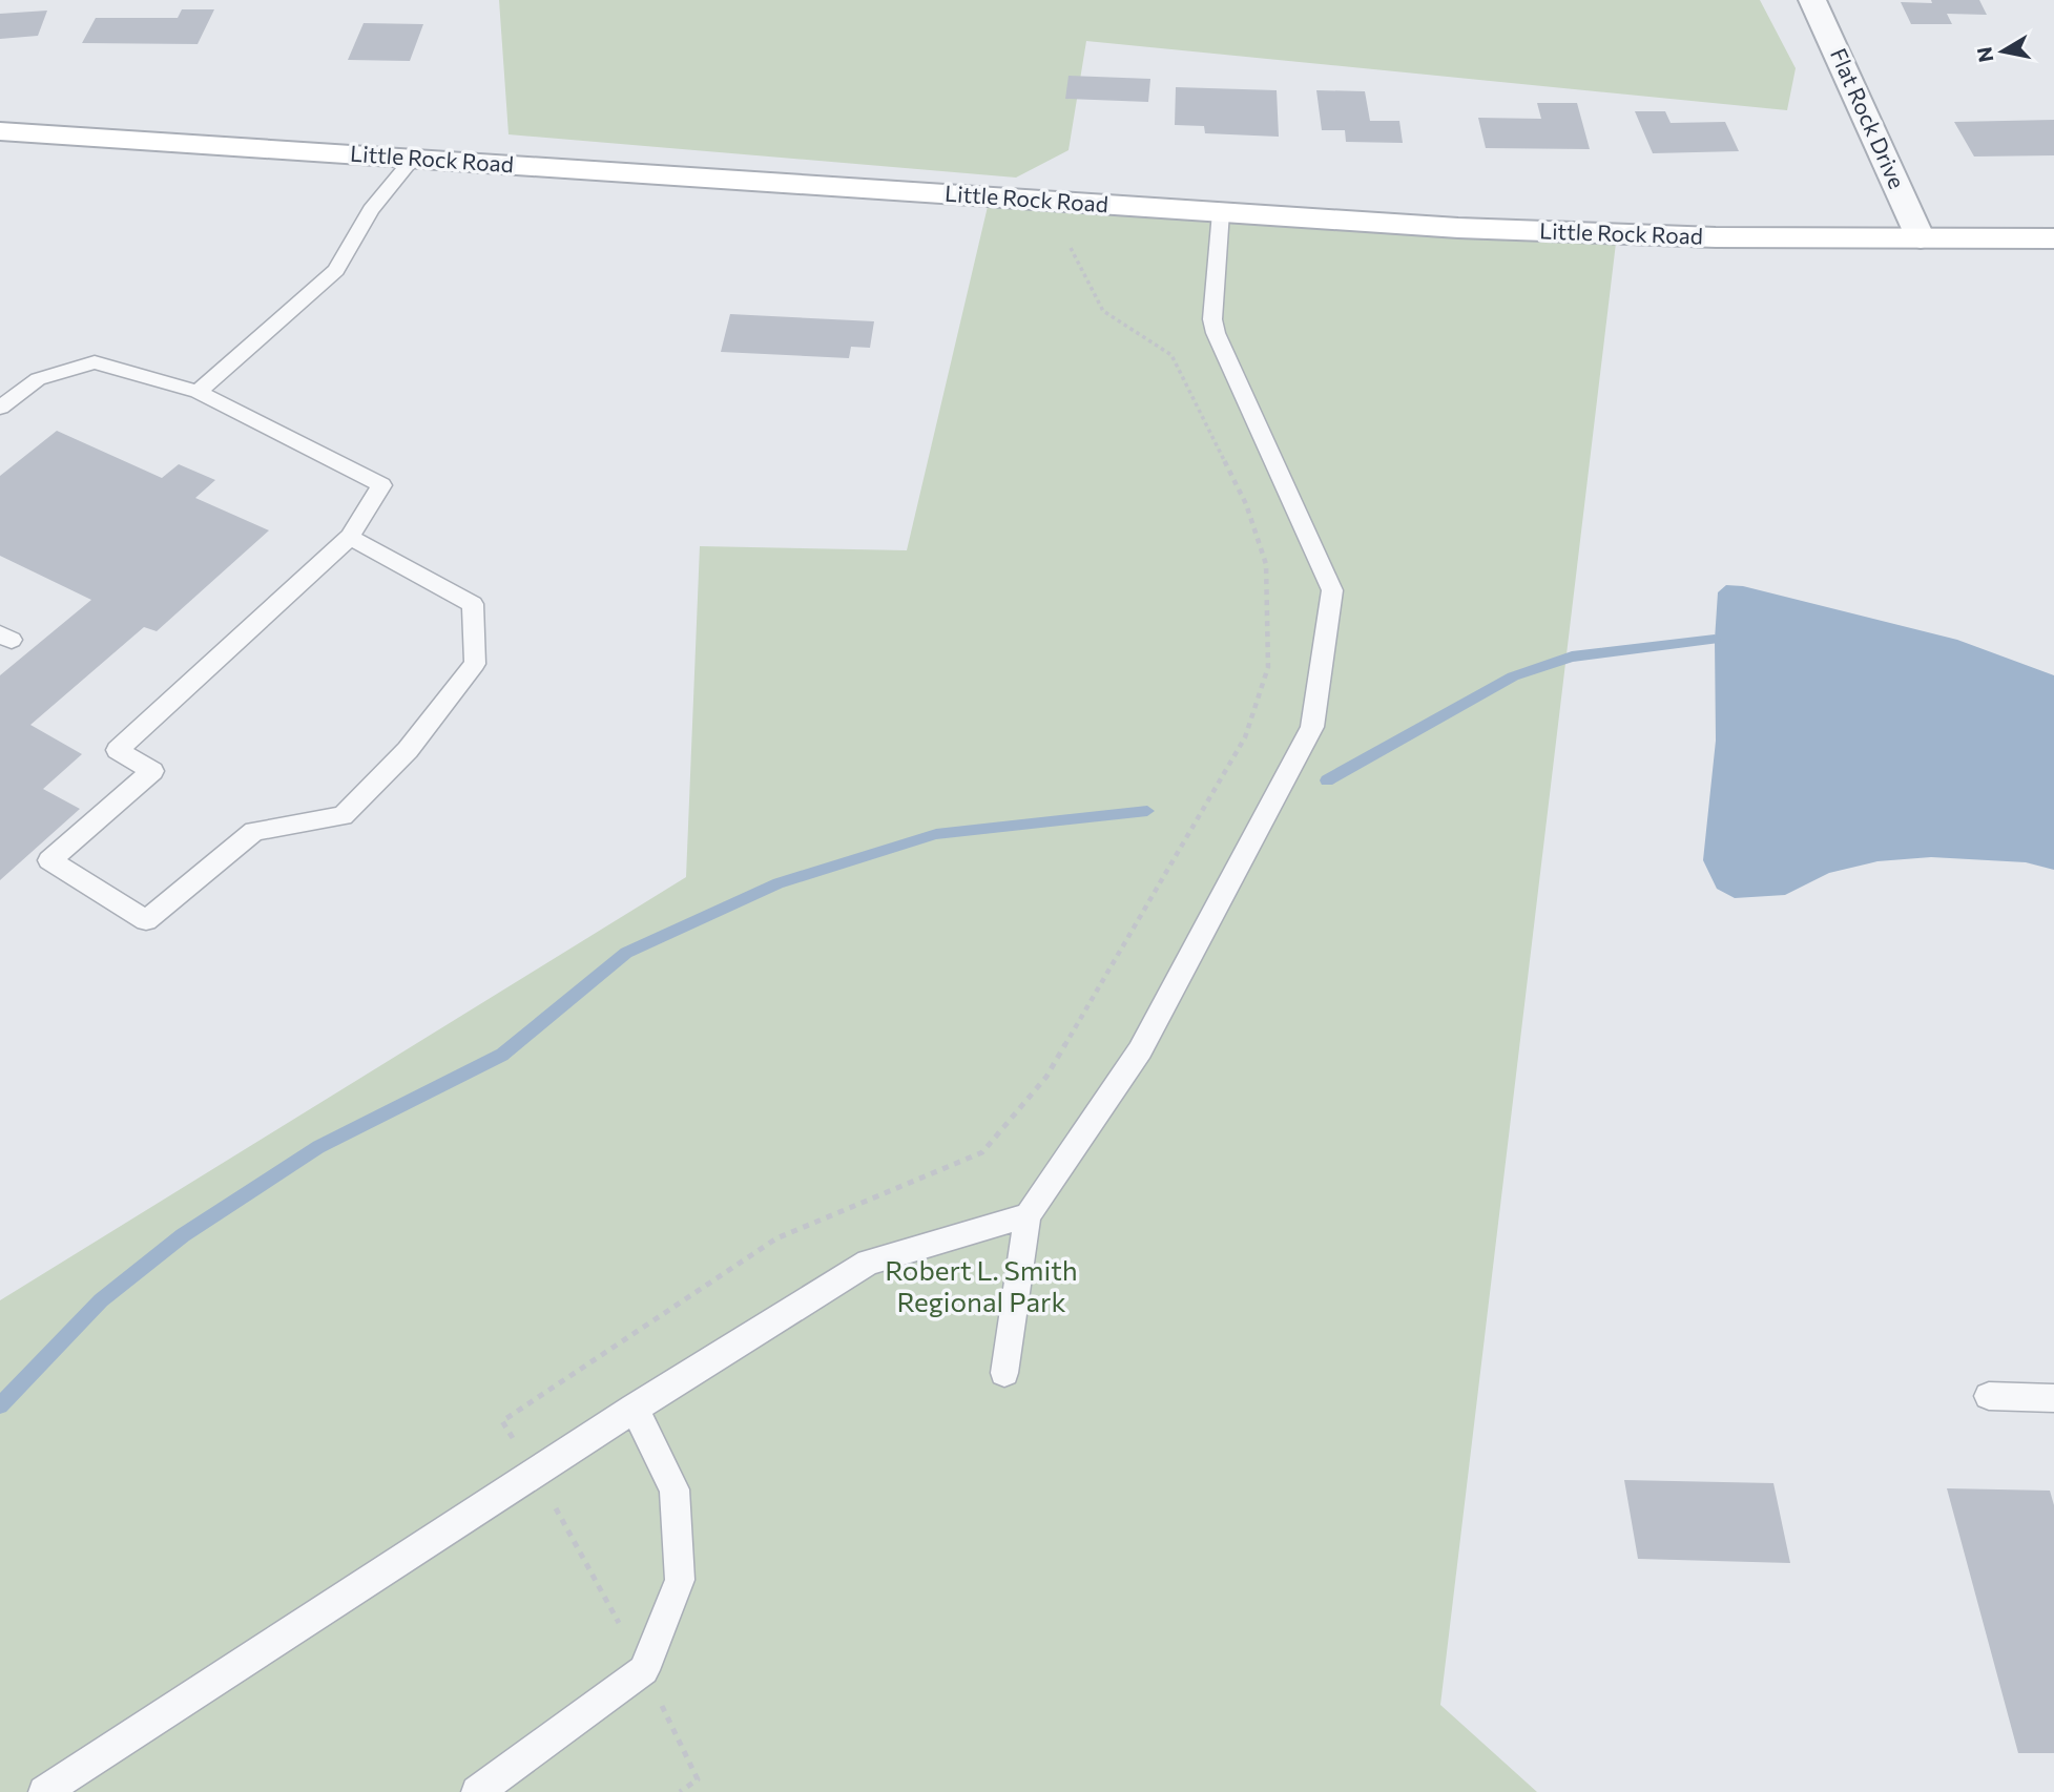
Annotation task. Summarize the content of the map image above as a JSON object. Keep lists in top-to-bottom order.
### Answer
{
  "streets": {
    "main road": ["Little Rock Road"],
    "street": ["Flat Rock Drive"]
  },
  "crossings": [
    ["Flat Rock Drive", "Little Rock Road"]
  ],
  "parks": ["Robert L. Smith Regional Park"],
  "north": "left"
}
